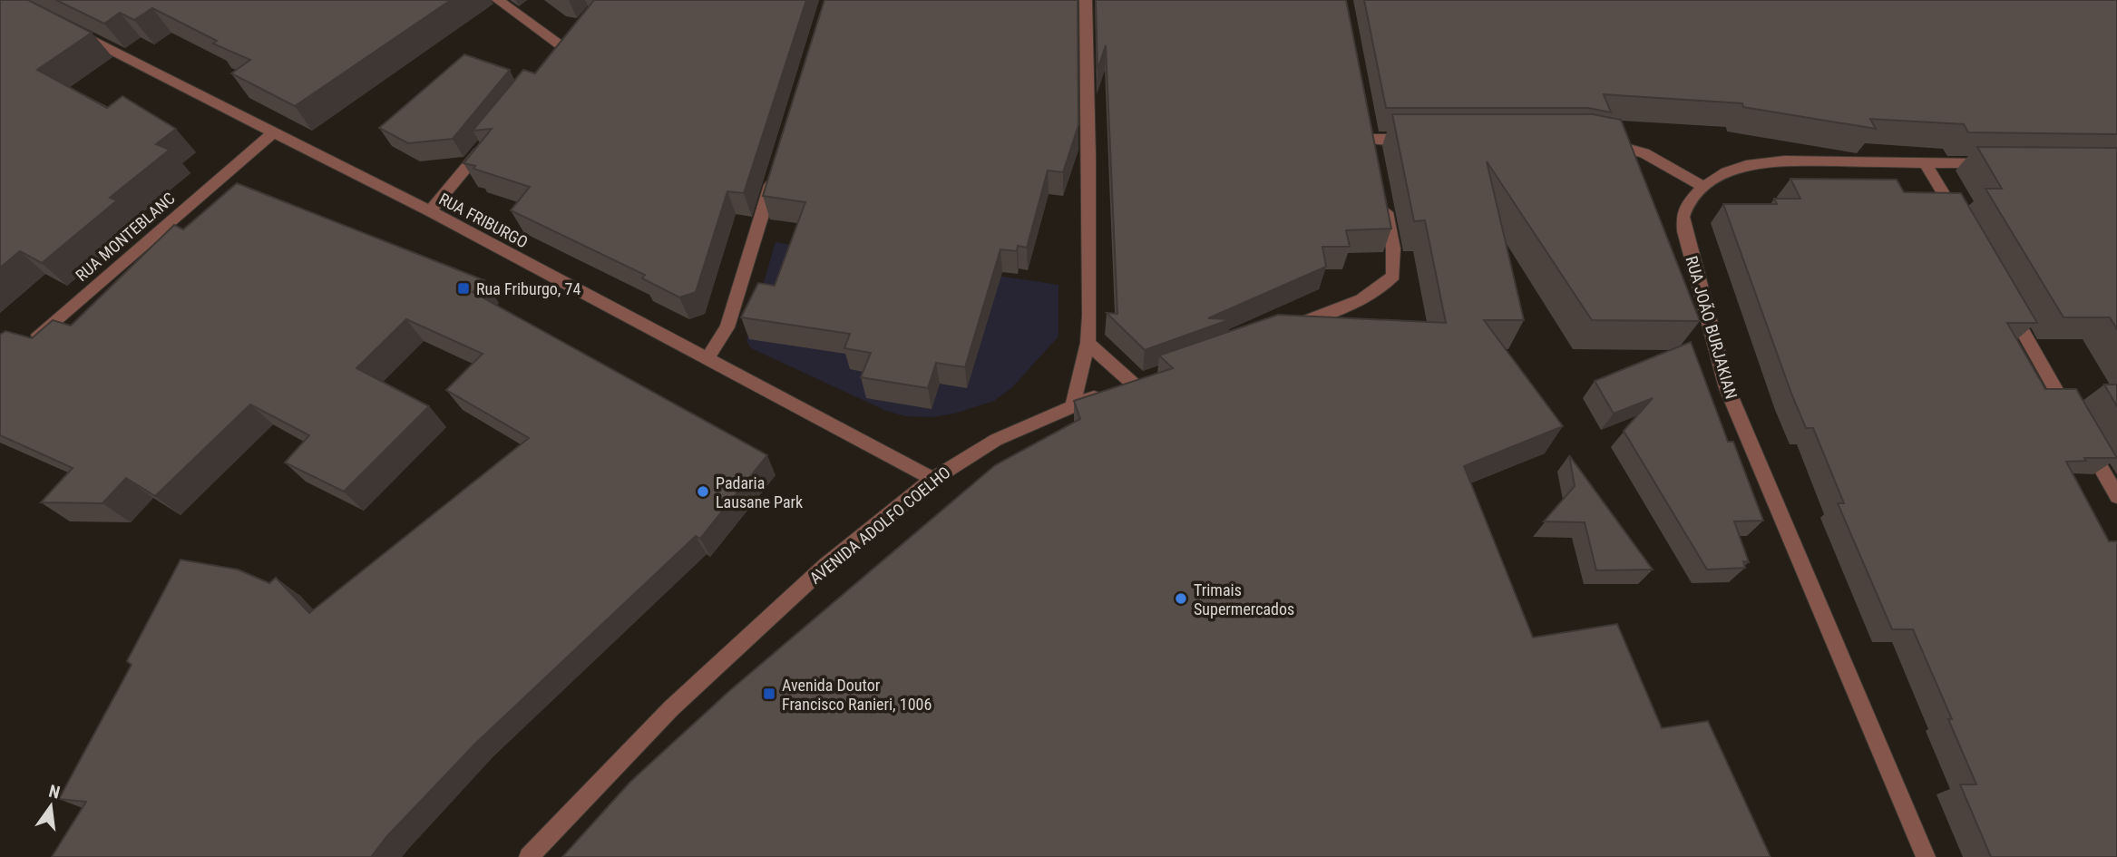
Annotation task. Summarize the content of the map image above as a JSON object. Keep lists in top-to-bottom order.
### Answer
{
  "streets": {
    "street": [
      "RUA FRIBURGO",
      "RUA MONTEBLANC",
      "RUA JOÃO BURJAKIAN",
      "AVENIDA ADOLFO COELHO"
    ]
  },
  "crossings": [
    ["RUA FRIBURGO", "RUA MONTEBLANC"],
    ["RUA FRIBURGO", "AVENIDA ADOLFO COELHO"]
  ],
  "places": {
    "transit": ["Rua Friburgo, 74", "Avenida Doutor Francisco Ranieri, 1006"],
    "other": ["Padaria Lausane Park", "Trimais Supermercados"]
  },
  "north": "top"
}
